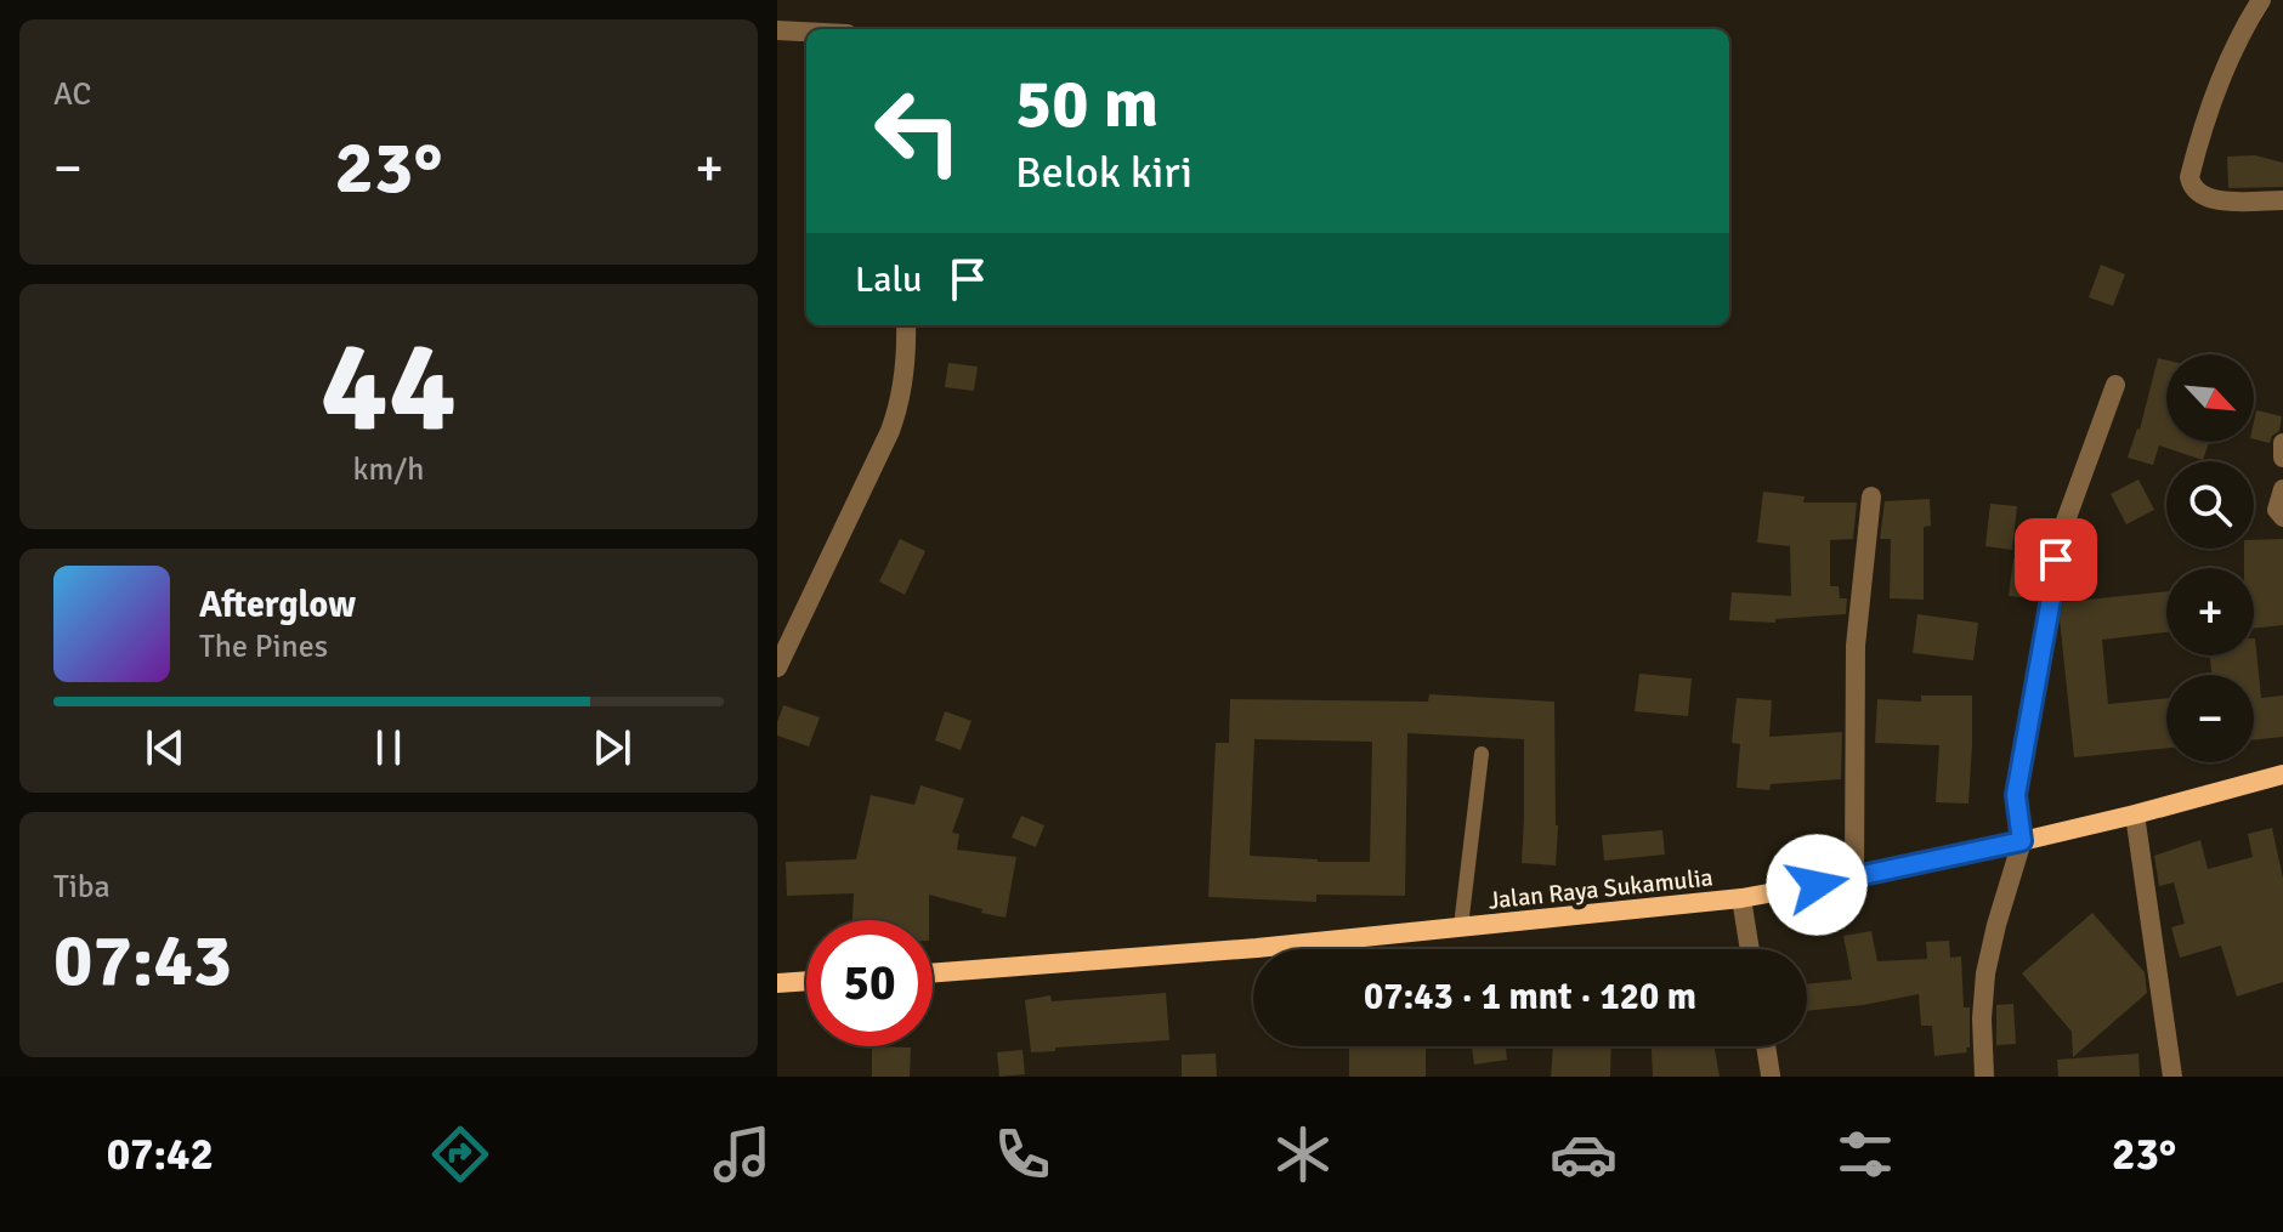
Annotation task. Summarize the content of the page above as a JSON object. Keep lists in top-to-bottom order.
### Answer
{
  "streets": {
    "main road": ["Jalan Raya Sukamulia"]
  },
  "north": "bottom right",
  "page": {
    "tile": [
      "AC",
      ["44", "km/h"],
      ["Tiba", "07:43"]
    ],
    "turn": ["50 m", "Belok kiri"],
    "heat": ["−", "23°", "+"],
    "then": "Lalu",
    "map_buttons": ["+", "−"],
    "song": ["Afterglow", "The Pines"],
    "limit": "50",
    "trip": "07:43 · 1 mnt · 120 m",
    "tabs": ["07:42", "23°"]
  }
}
